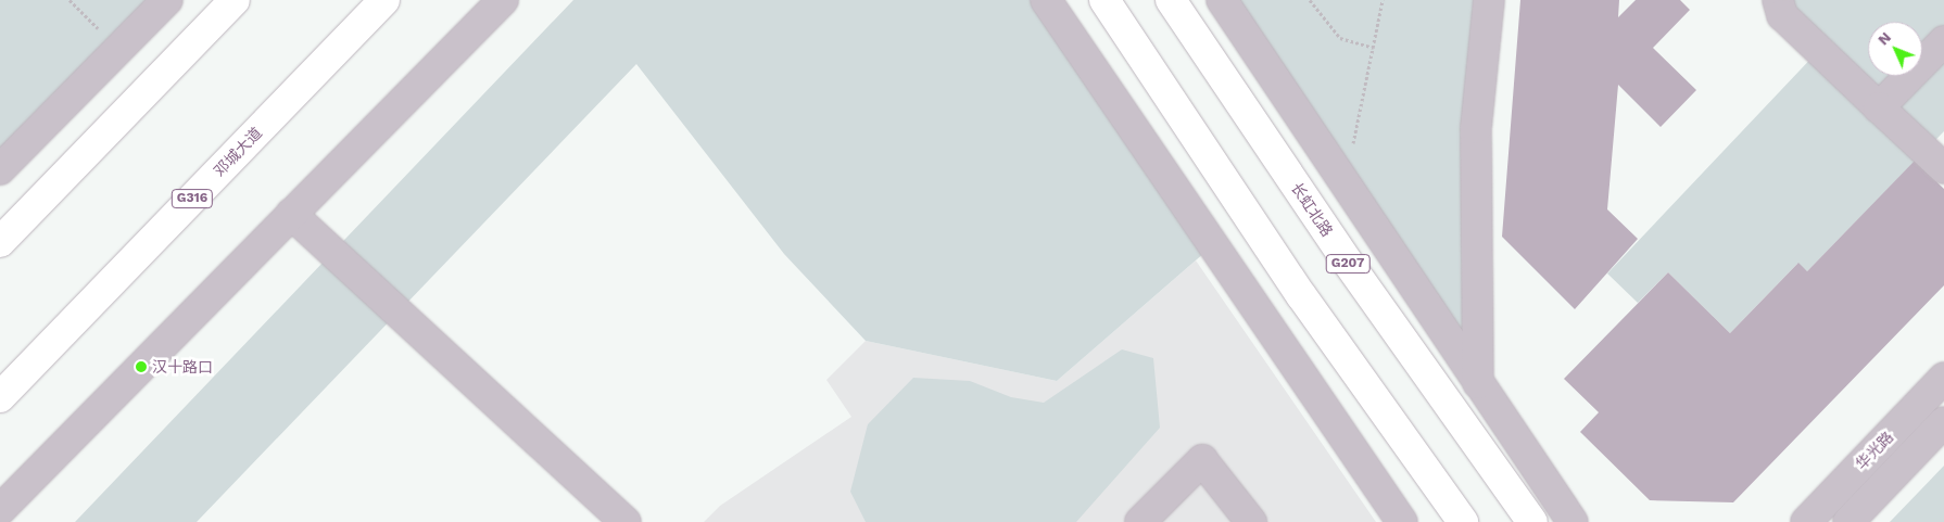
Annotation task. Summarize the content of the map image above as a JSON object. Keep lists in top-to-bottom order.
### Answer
{
  "streets": {
    "highway": [
      "邓城大道",
      "G316",
      "长虹北路",
      "G207"
    ],
    "street": ["华光路"]
  },
  "places": ["汉十路口"],
  "north": "top left"
}
